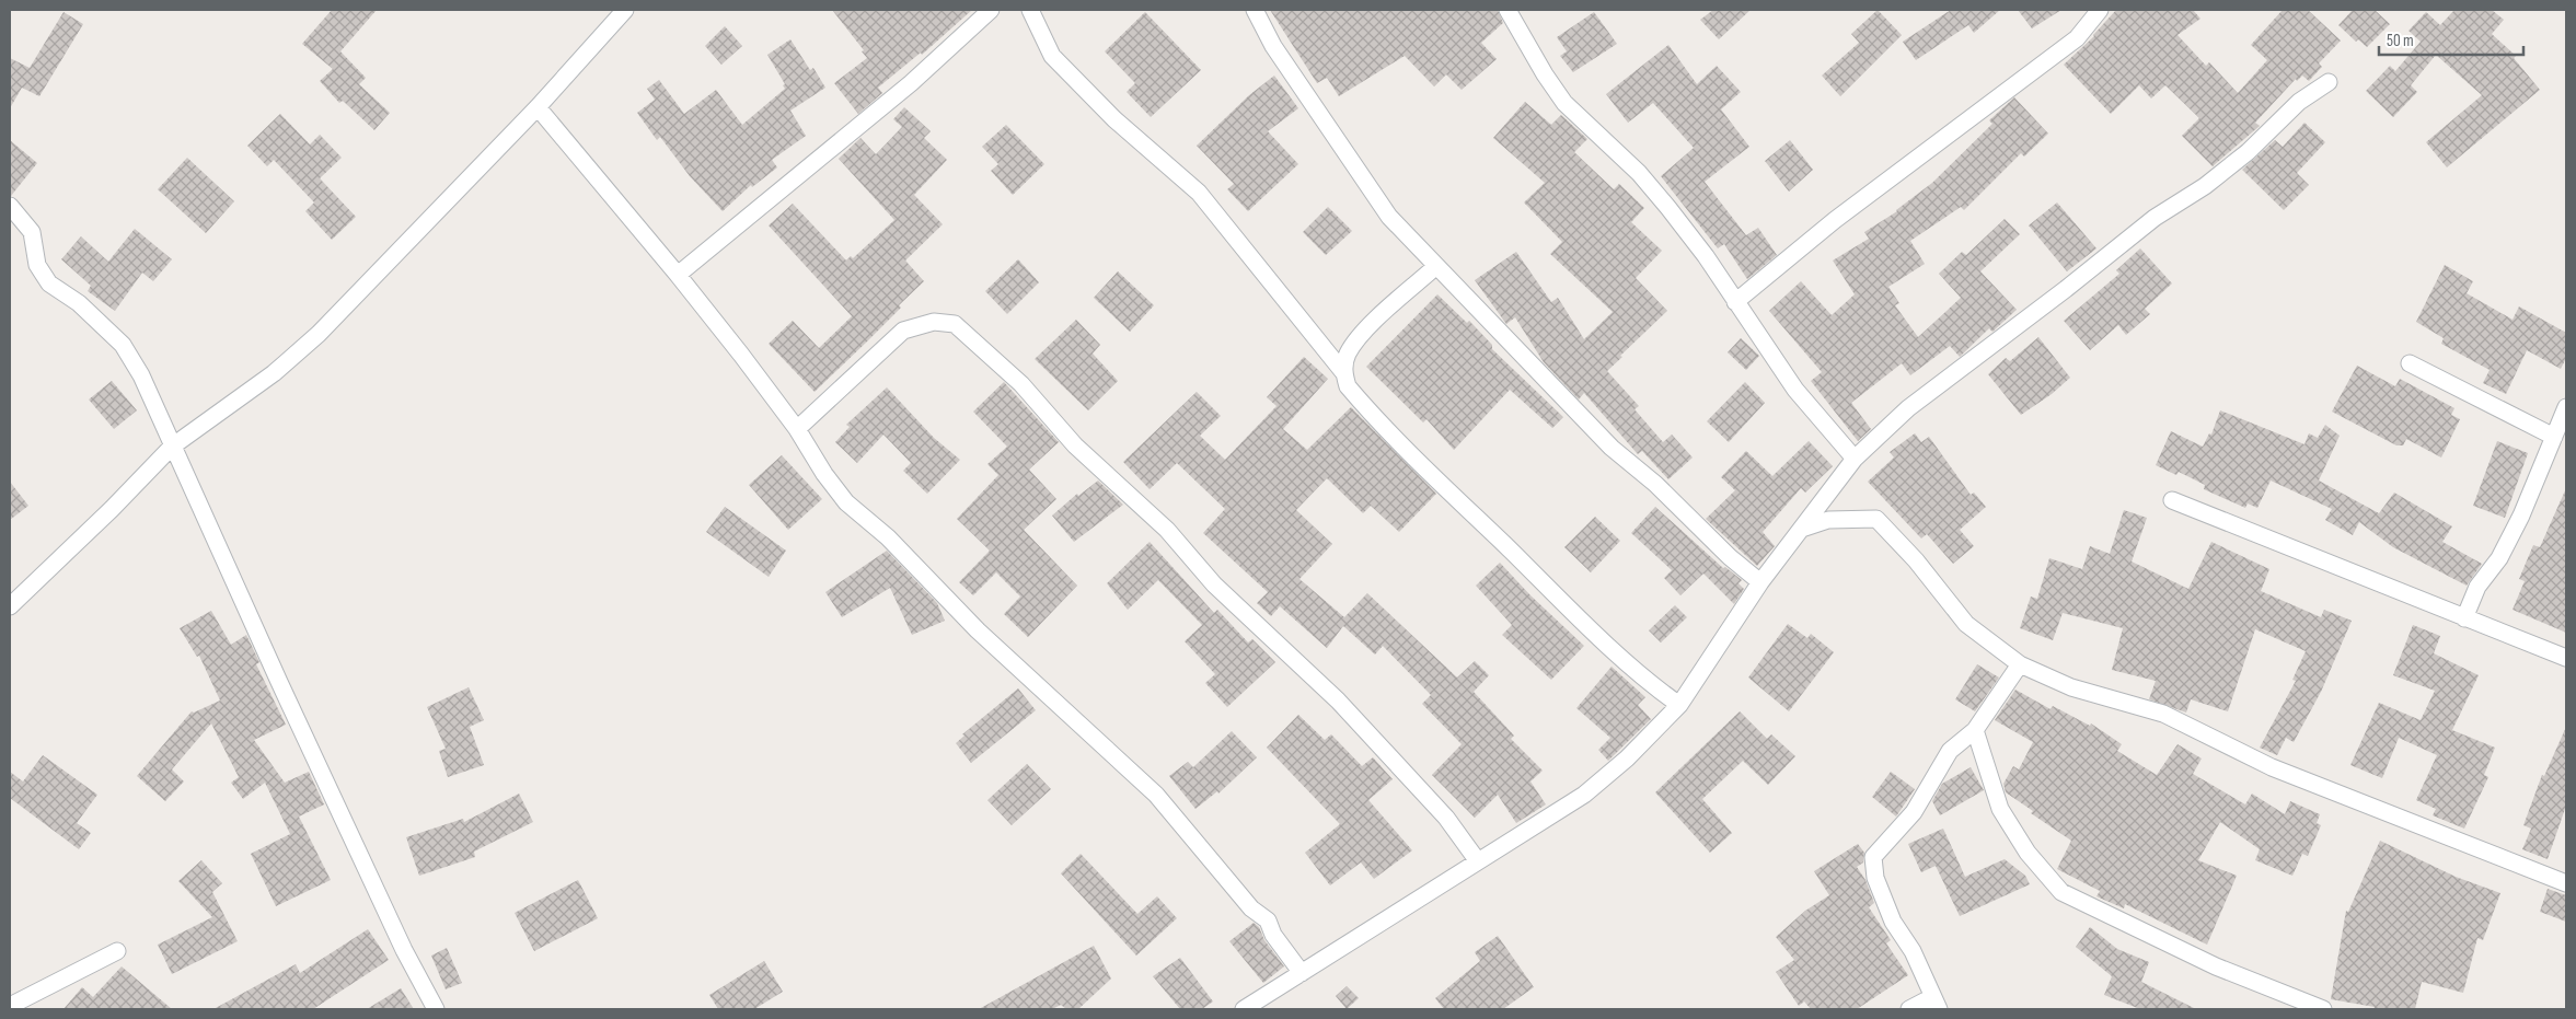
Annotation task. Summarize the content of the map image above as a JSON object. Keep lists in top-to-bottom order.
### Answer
{
  "scale_bar": "50 m"
}
